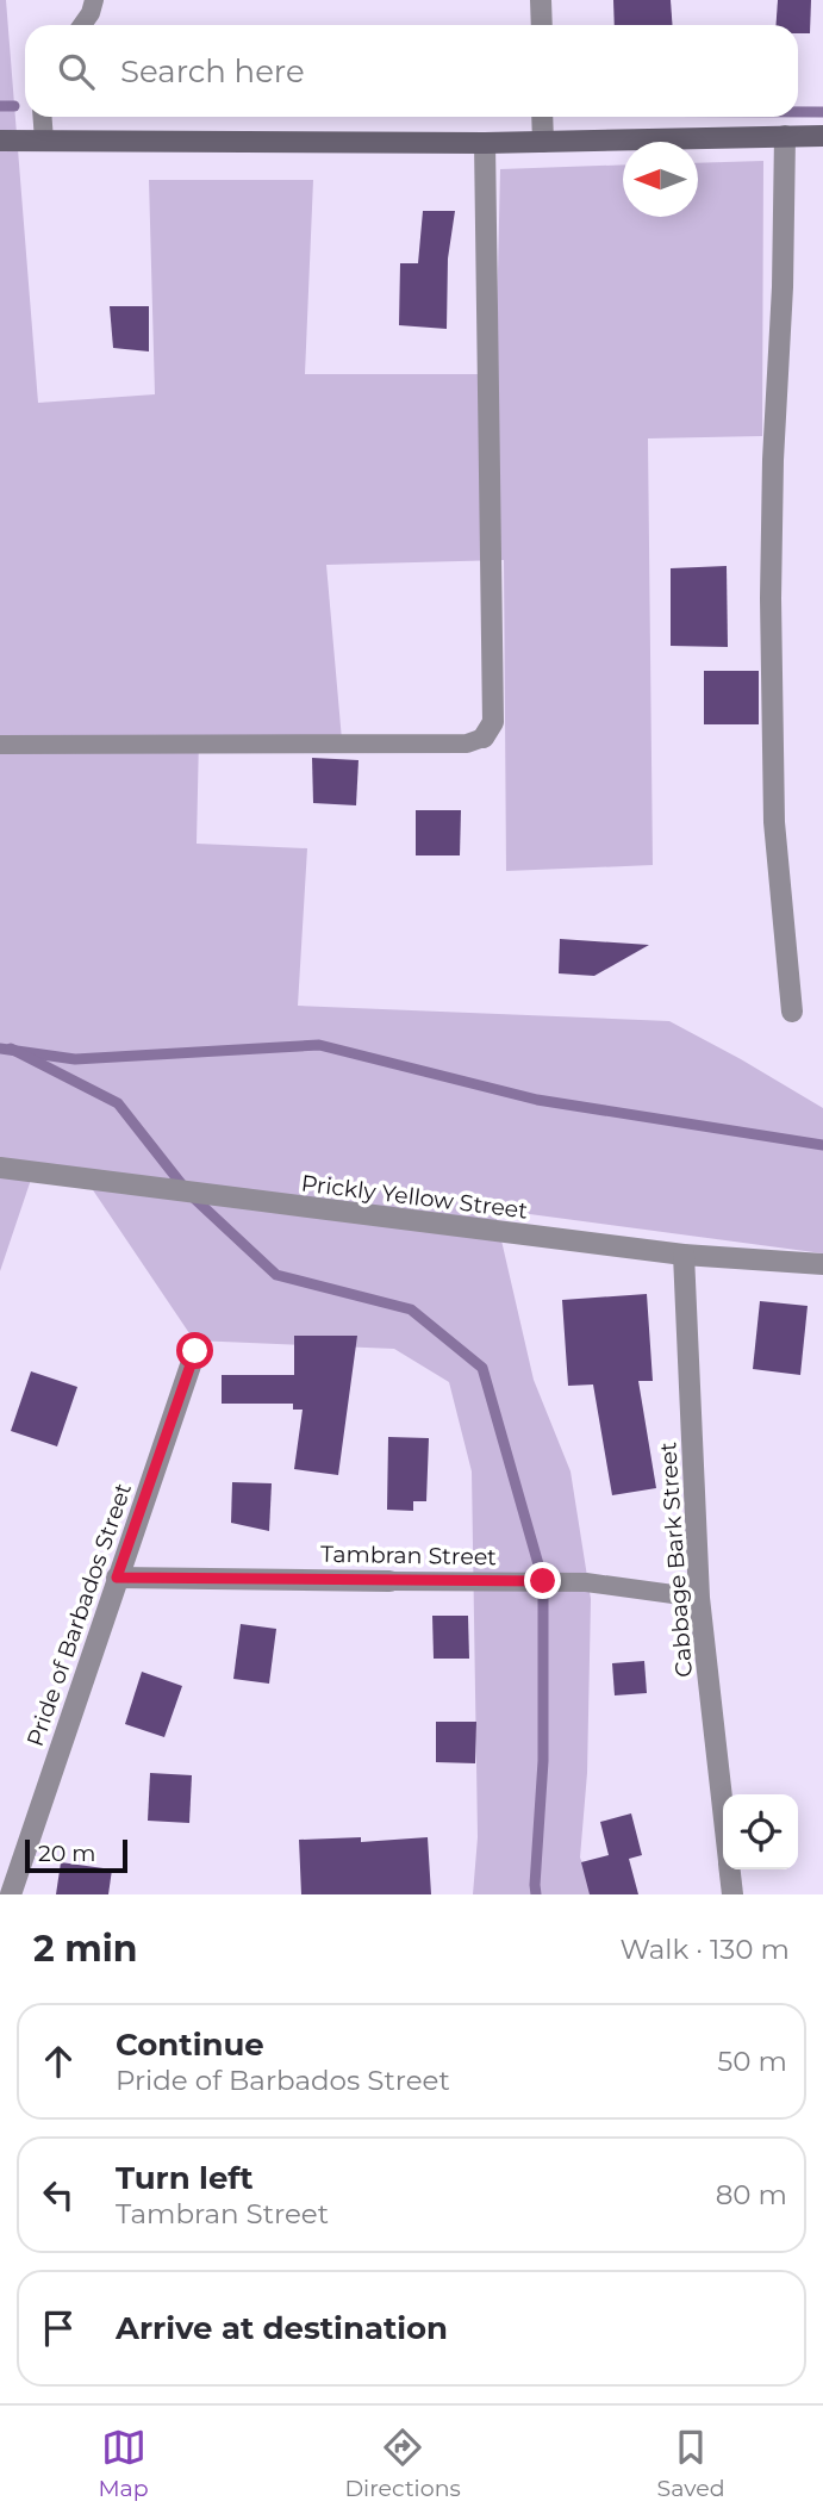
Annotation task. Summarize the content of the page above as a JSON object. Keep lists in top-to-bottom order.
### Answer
{
  "streets": {
    "street": [
      "Prickly Yellow Street",
      "Tambran Street",
      "Cabbage Bark Street",
      "Pride of Barbados Street"
    ]
  },
  "crossings": [
    ["Prickly Yellow Street", "Cabbage Bark Street"],
    ["Tambran Street", "Cabbage Bark Street"],
    ["Tambran Street", "Pride of Barbados Street"]
  ],
  "scale_bar": "20 m",
  "north": "left",
  "page": {
    "search": "Search here",
    "scale": "20 m",
    "heading": ["2 min", "Walk · 130 m"],
    "list": [
      ["Continue", "Pride of Barbados Street", "50 m"],
      ["Turn left", "Tambran Street", "80 m"],
      "Arrive at destination"
    ],
    "nav": ["Map", "Directions", "Saved"]
  }
}
